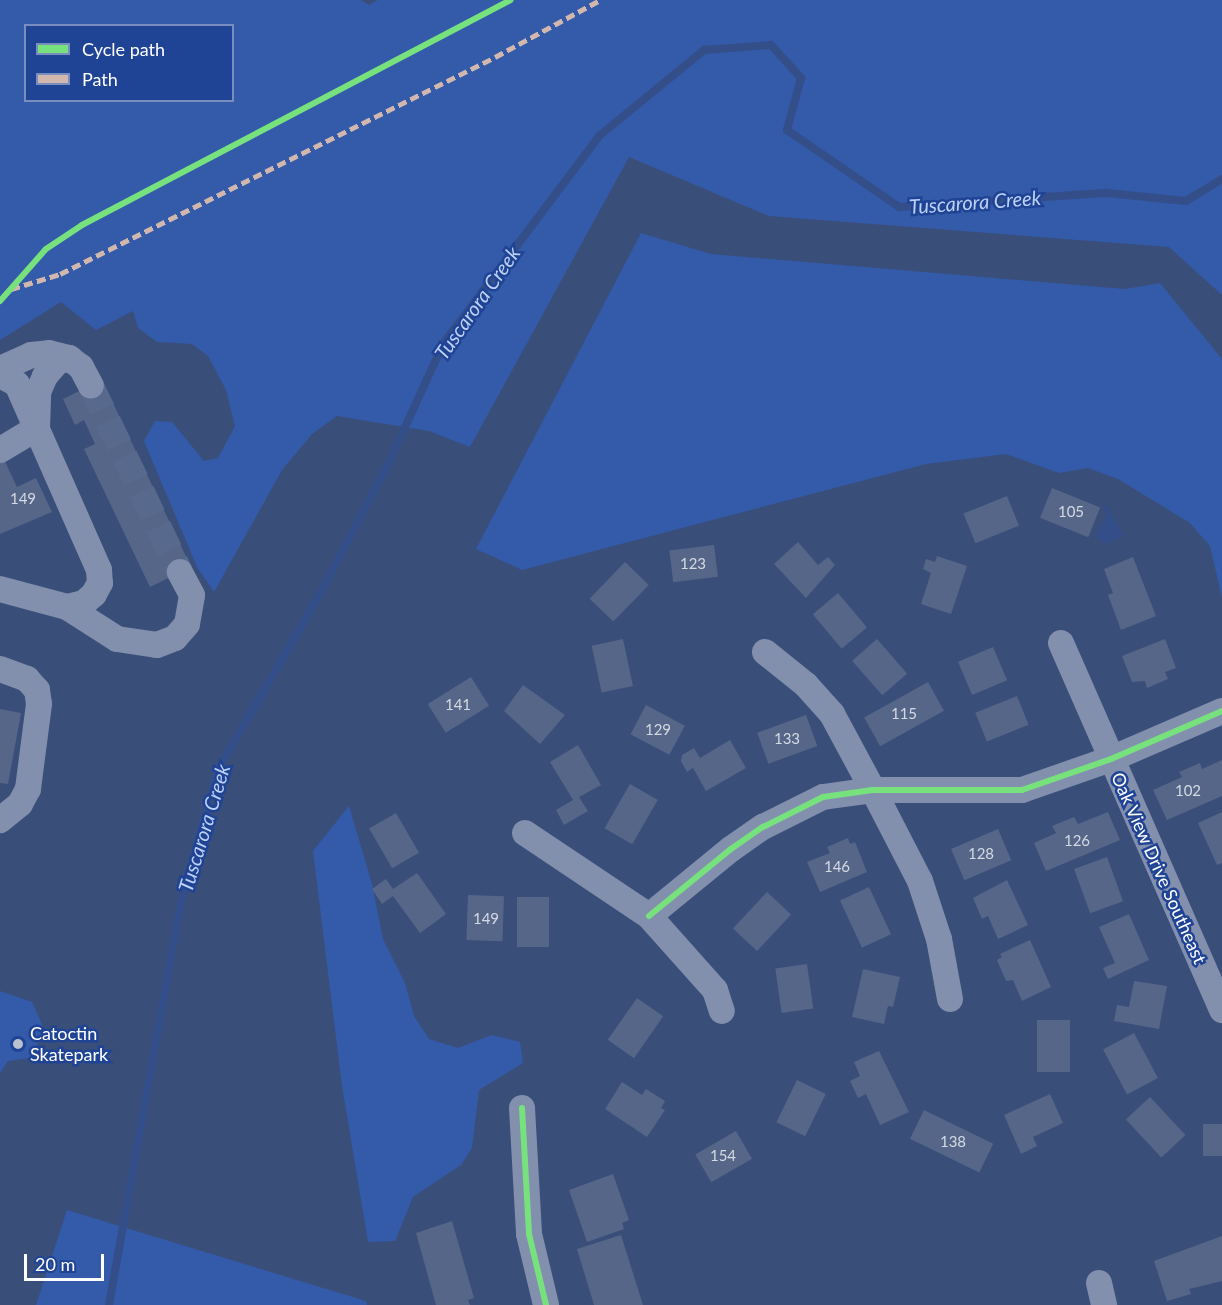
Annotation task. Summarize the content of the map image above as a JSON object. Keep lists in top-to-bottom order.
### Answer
{
  "streets": {
    "street": ["Oak View Drive Southeast"]
  },
  "water": ["Tuscarora Creek"],
  "places": ["Catoctin Skatepark"],
  "house_numbers": [
    "149",
    "105",
    "123",
    "141",
    "115",
    "129",
    "133",
    "102",
    "126",
    "128",
    "146",
    "149",
    "138",
    "154"
  ],
  "legend": ["Cycle path", "Path"],
  "scale_bar": "20 m"
}
